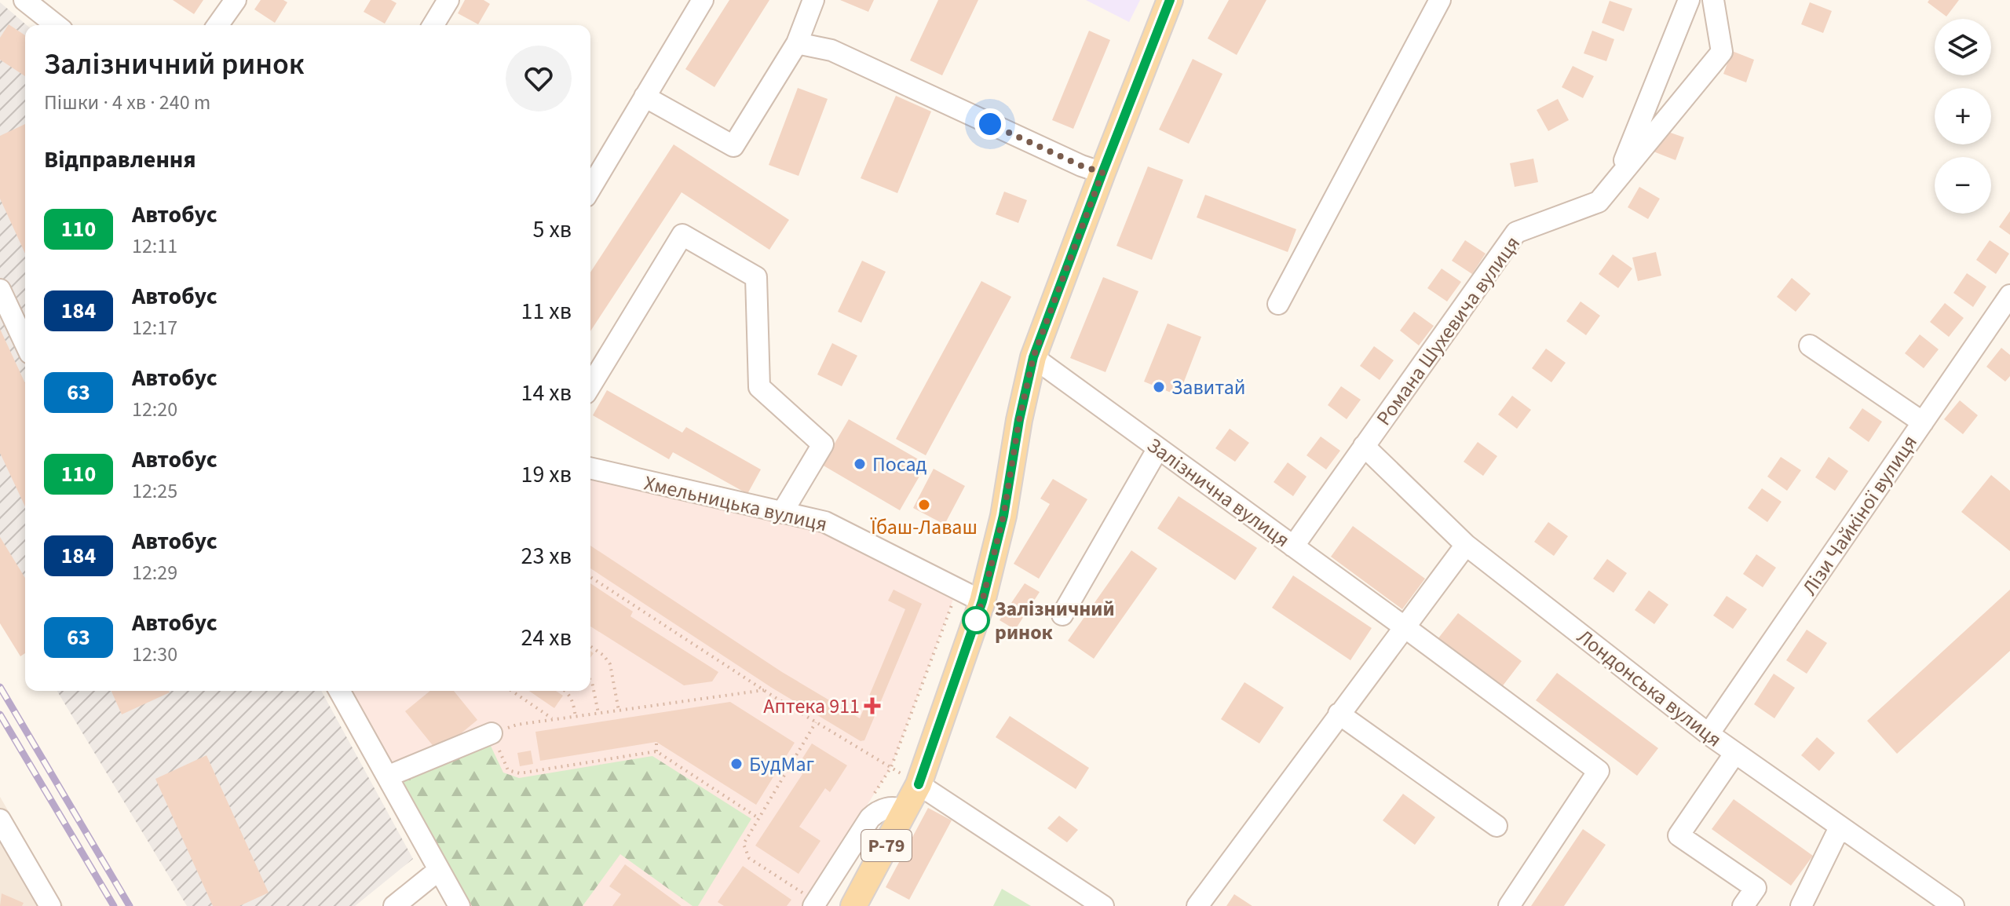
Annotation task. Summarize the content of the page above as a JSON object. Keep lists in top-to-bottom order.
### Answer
{
  "streets": {
    "main road": ["Р-79"],
    "street": [
      "Романа Шухевича вулиця",
      "Залізнична вулиця",
      "Хмельницька вулиця",
      "Лізи Чайкіної вулиця",
      "Лондонська вулиця"
    ]
  },
  "crossings": [
    ["Романа Шухевича вулиця", "Залізнична вулиця"],
    ["Романа Шухевича вулиця", "Лондонська вулиця"],
    ["Залізнична вулиця", "Р-79"],
    ["Хмельницька вулиця", "Р-79"],
    ["Лізи Чайкіної вулиця", "Лондонська вулиця"]
  ],
  "places": {
    "other": [
      "Завитай",
      "Посад",
      "Їбаш-Лаваш",
      "Залізничний ринок",
      "БудМаг"
    ],
    "health": ["Аптека 911"]
  },
  "lines": ["bus line 110"],
  "page": {
    "map_buttons": ["+", "−"],
    "heading": [
      ["Залізничний ринок", "Пішки · 4 хв · 240 m"],
      "Відправлення"
    ],
    "list": [
      {
        "mark": "110",
        "name": "Автобус",
        "note": "12:11",
        "value": "5 хв"
      },
      {
        "mark": "184",
        "name": "Автобус",
        "note": "12:17",
        "value": "11 хв"
      },
      {
        "mark": "63",
        "name": "Автобус",
        "note": "12:20",
        "value": "14 хв"
      },
      {
        "mark": "110",
        "name": "Автобус",
        "note": "12:25",
        "value": "19 хв"
      },
      {
        "mark": "184",
        "name": "Автобус",
        "note": "12:29",
        "value": "23 хв"
      },
      {
        "mark": "63",
        "name": "Автобус",
        "note": "12:30",
        "value": "24 хв"
      }
    ]
  }
}
